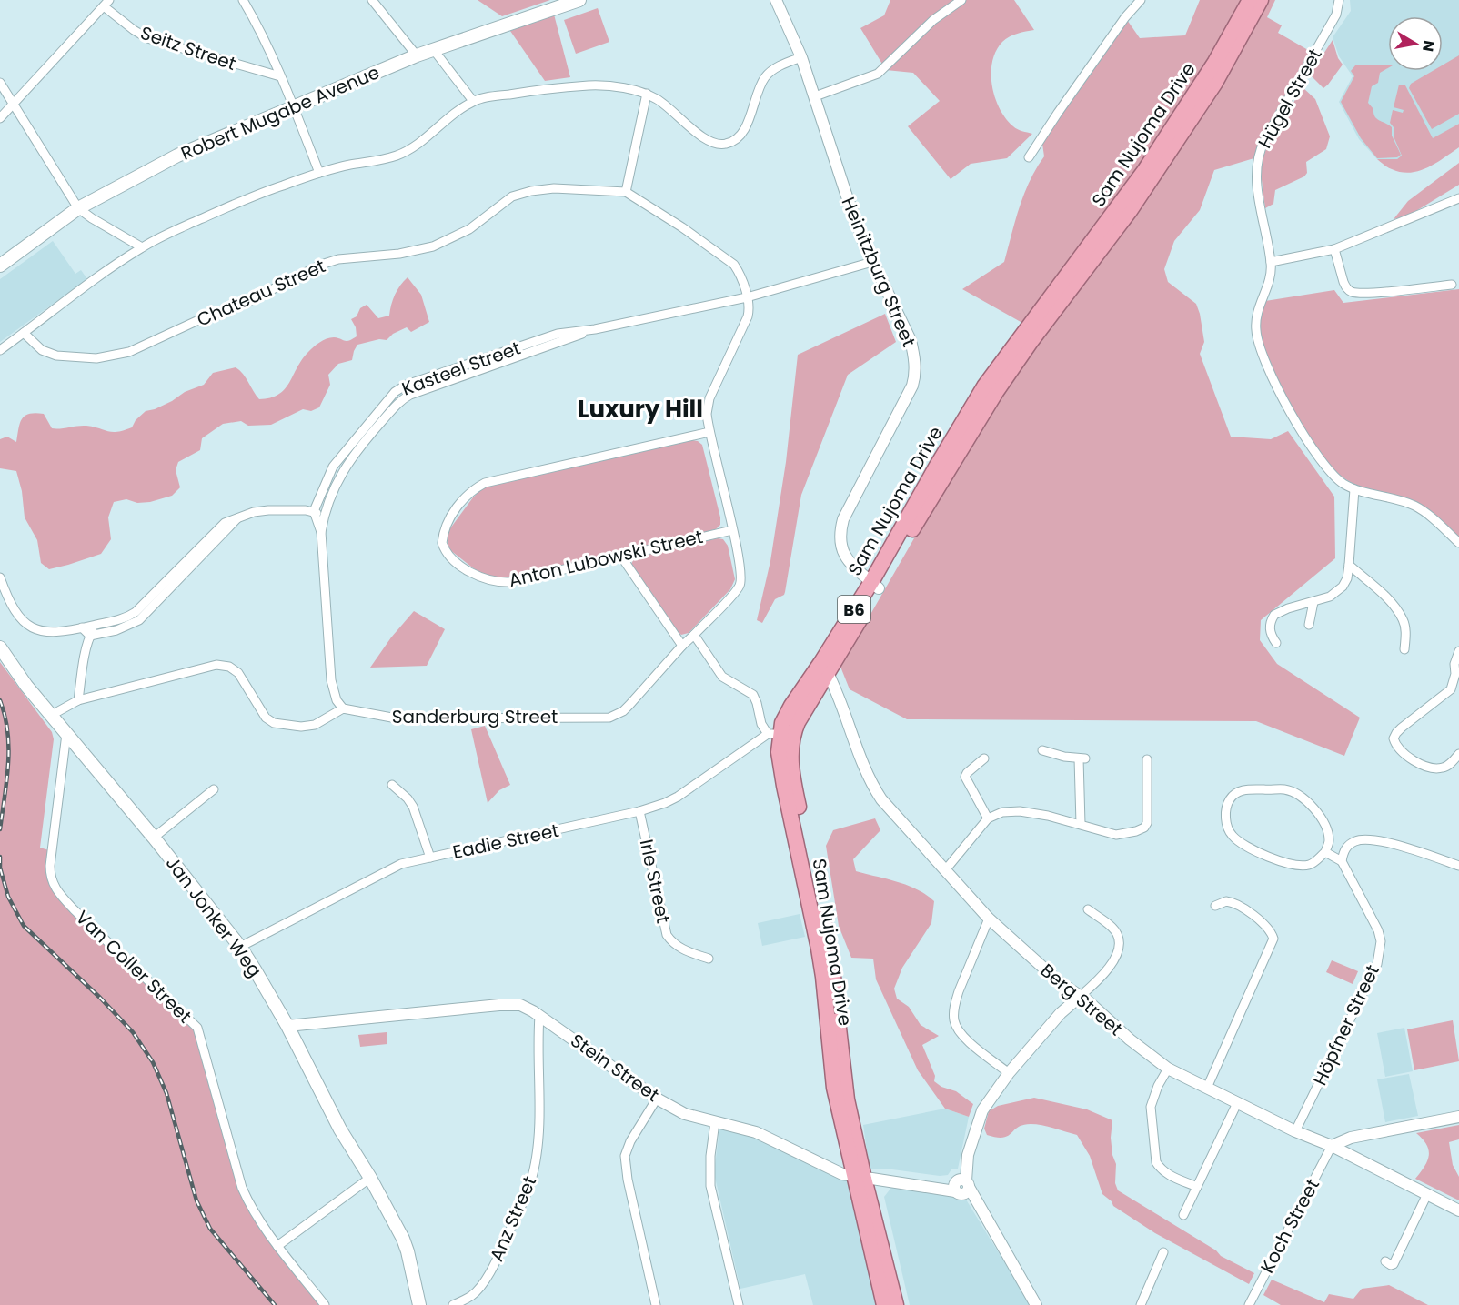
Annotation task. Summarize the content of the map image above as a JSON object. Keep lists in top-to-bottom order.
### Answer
{
  "streets": {
    "highway": ["Sam Nujoma Drive", "B6"],
    "main road": ["Robert Mugabe Avenue", "Jan Jonker Weg"],
    "street": [
      "Seitz Street",
      "Hügel Street",
      "Heinitzburg Street",
      "Chateau Street",
      "Kasteel Street",
      "Anton Lubowski Street",
      "Sanderburg Street",
      "Eadie Street",
      "Irle Street",
      "Van Coller Street",
      "Berg Street",
      "Höpfner Street",
      "Stein Street",
      "Anz Street",
      "Koch Street"
    ]
  },
  "crossings": [
    ["Sam Nujoma Drive", "Heinitzburg Street"],
    ["Sam Nujoma Drive", "Eadie Street"],
    ["Sam Nujoma Drive", "Berg Street"],
    ["Sam Nujoma Drive", "Stein Street"],
    ["Heinitzburg Street", "Kasteel Street"],
    ["Chateau Street", "Kasteel Street"],
    ["Kasteel Street", "Sanderburg Street"],
    ["Eadie Street", "Irle Street"],
    ["Eadie Street", "Jan Jonker Weg"],
    ["Jan Jonker Weg", "Van Coller Street"],
    ["Jan Jonker Weg", "Stein Street"],
    ["Berg Street", "Höpfner Street"],
    ["Berg Street", "Koch Street"],
    ["Stein Street", "Anz Street"]
  ],
  "districts": ["Luxury Hill"],
  "north": "right"
}
